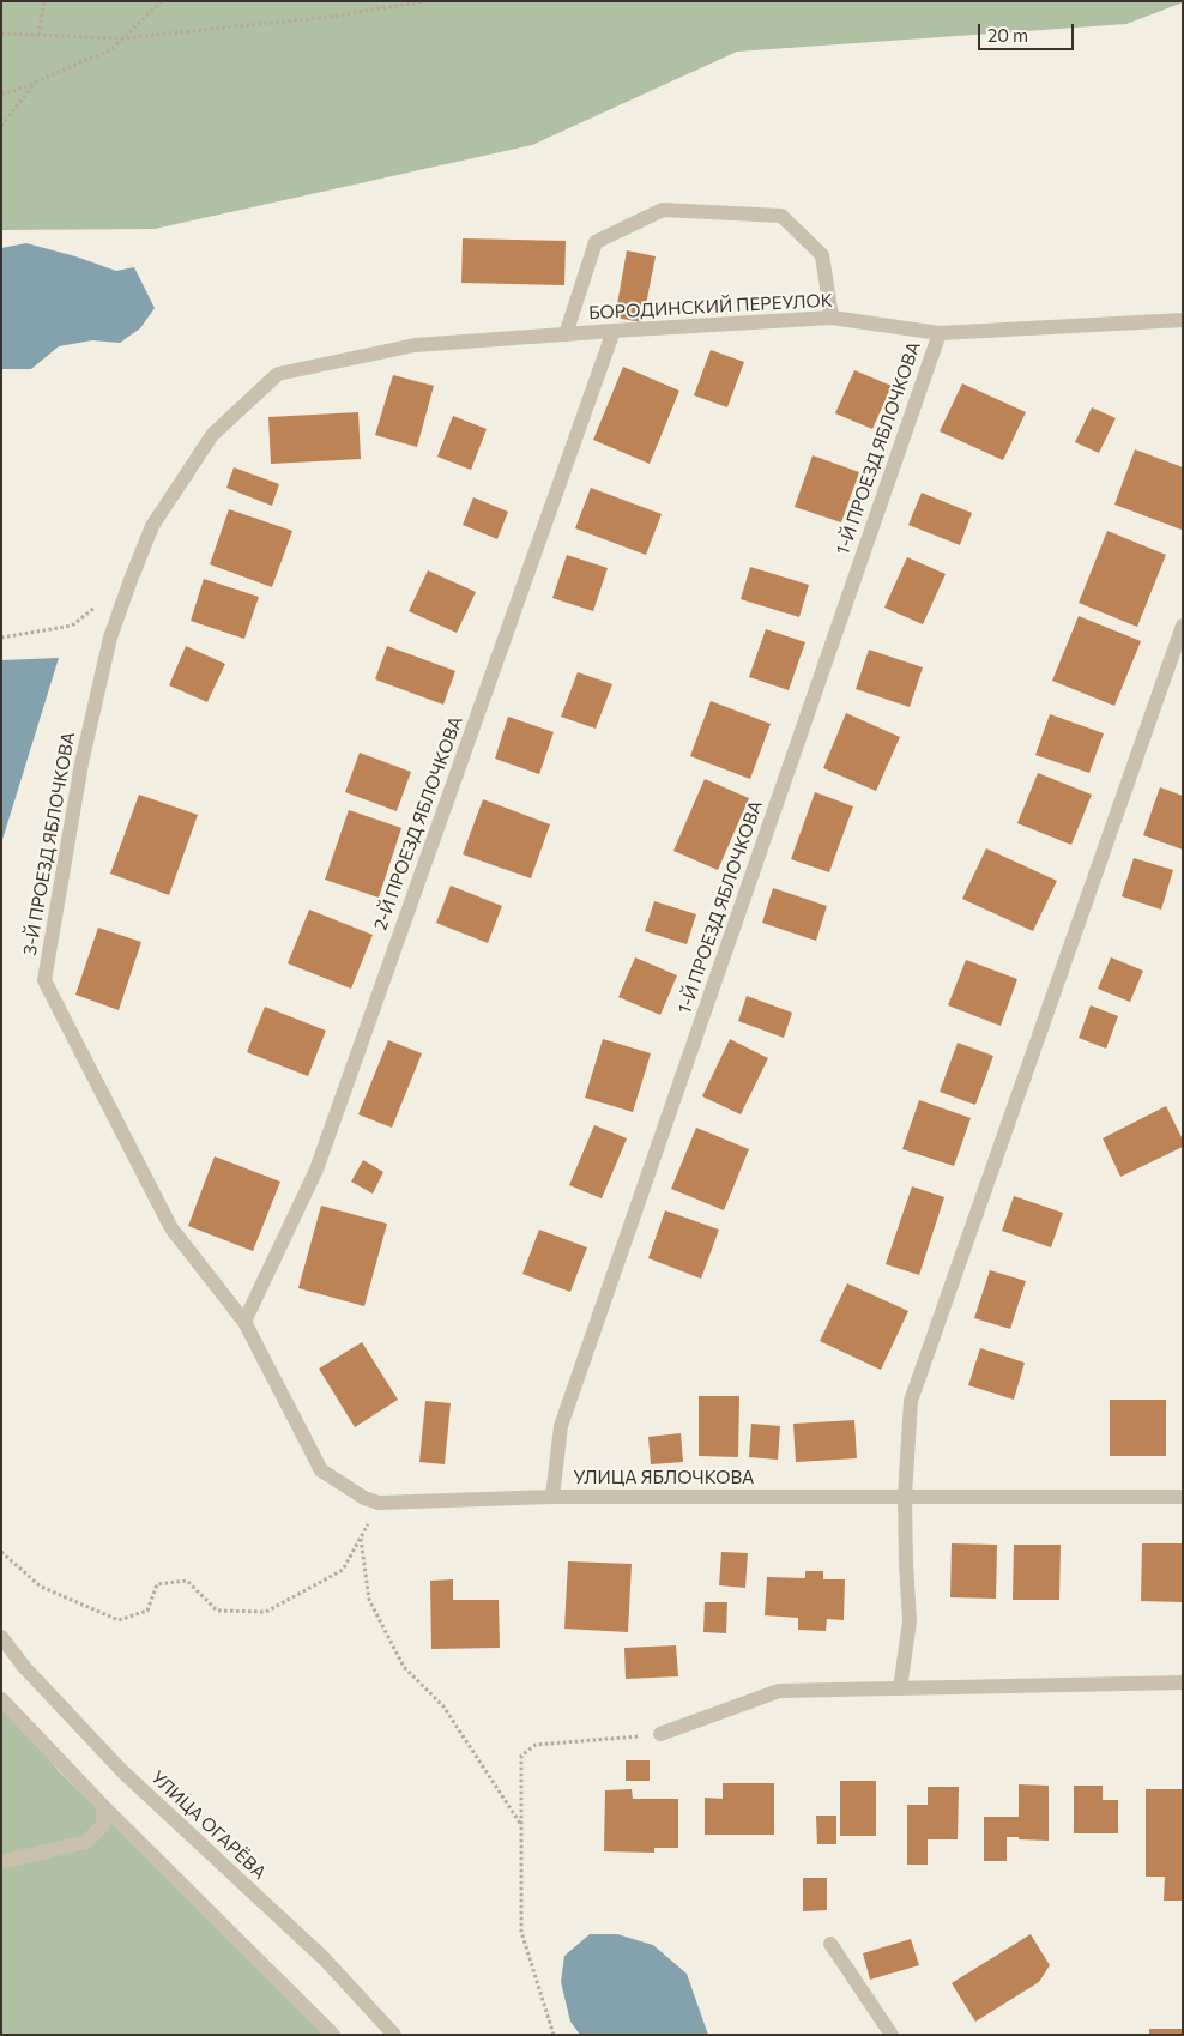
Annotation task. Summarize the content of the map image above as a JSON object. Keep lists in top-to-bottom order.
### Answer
{
  "streets": {
    "street": [
      "БОРОДИНСКИЙ ПЕРЕУЛОК",
      "1-Й ПРОЕЗД ЯБЛОЧКОВА",
      "2-Й ПРОЕЗД ЯБЛОЧКОВА",
      "3-Й ПРОЕЗД ЯБЛОЧКОВА",
      "УЛИЦА ЯБЛОЧКОВА",
      "УЛИЦА ОГАРЁВА"
    ]
  },
  "crossings": [
    ["БОРОДИНСКИЙ ПЕРЕУЛОК", "1-Й ПРОЕЗД ЯБЛОЧКОВА"],
    ["БОРОДИНСКИЙ ПЕРЕУЛОК", "2-Й ПРОЕЗД ЯБЛОЧКОВА"],
    ["БОРОДИНСКИЙ ПЕРЕУЛОК", "3-Й ПРОЕЗД ЯБЛОЧКОВА"],
    ["1-Й ПРОЕЗД ЯБЛОЧКОВА", "УЛИЦА ЯБЛОЧКОВА"],
    ["2-Й ПРОЕЗД ЯБЛОЧКОВА", "3-Й ПРОЕЗД ЯБЛОЧКОВА"],
    ["2-Й ПРОЕЗД ЯБЛОЧКОВА", "УЛИЦА ЯБЛОЧКОВА"],
    ["3-Й ПРОЕЗД ЯБЛОЧКОВА", "УЛИЦА ЯБЛОЧКОВА"]
  ],
  "scale_bar": "20 m"
}
